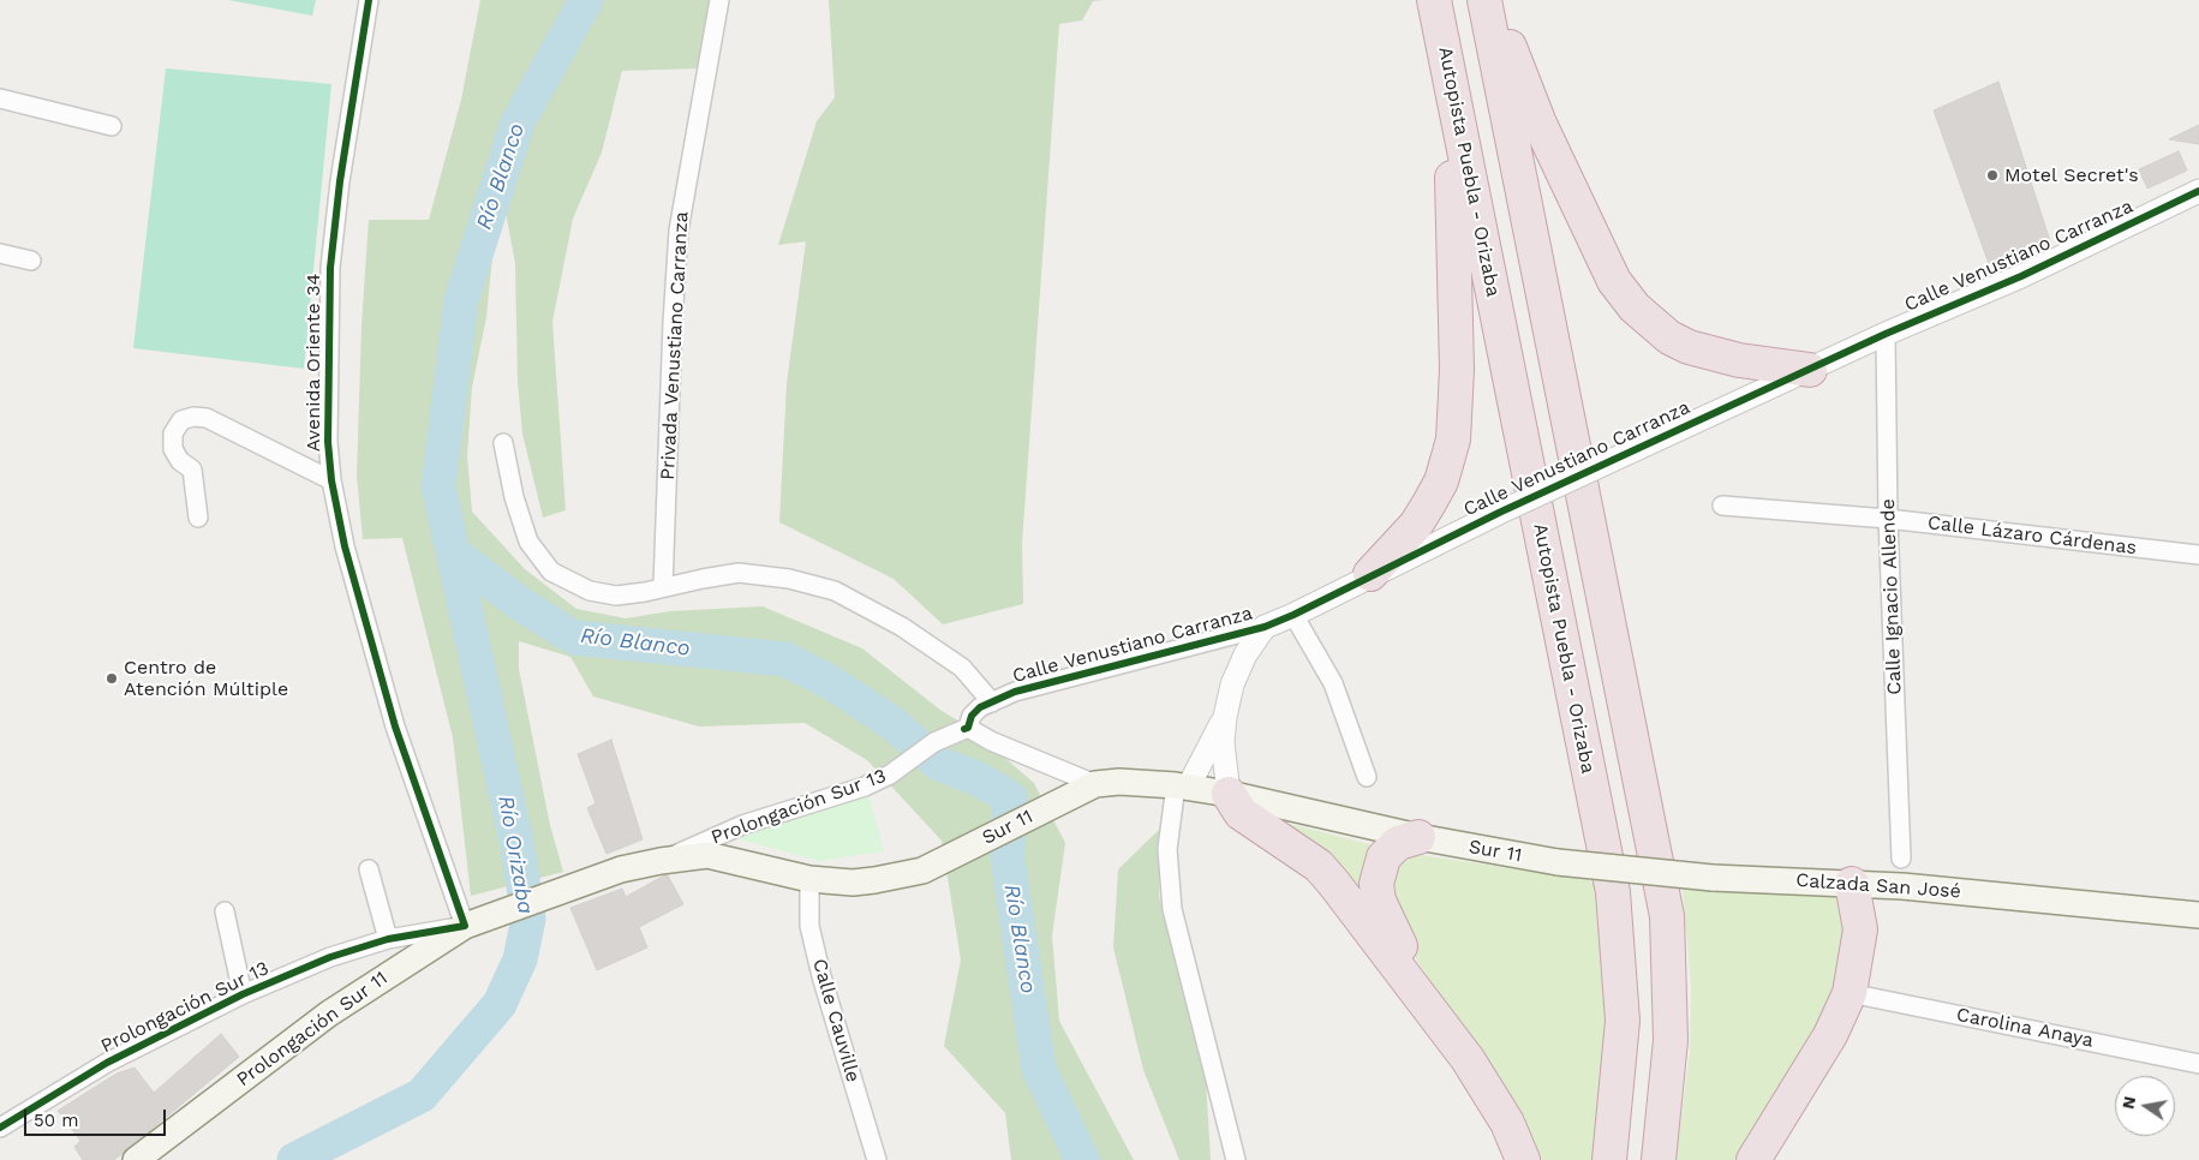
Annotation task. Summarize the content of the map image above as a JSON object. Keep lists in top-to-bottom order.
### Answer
{
  "streets": {
    "highway": ["Autopista Puebla - Orizaba"],
    "main road": ["Sur 11", "Calzada San José", "Prolongación Sur 11"],
    "street": [
      "Calle Venustiano Carranza",
      "Privada Venustiano Carranza",
      "Avenida Oriente 34",
      "Calle Lázaro Cárdenas",
      "Calle Ignacio Allende",
      "Prolongación Sur 13",
      "Calle Cauville",
      "Carolina Anaya"
    ]
  },
  "crossings": [
    ["Calle Venustiano Carranza", "Calle Ignacio Allende"],
    ["Calle Venustiano Carranza", "Prolongación Sur 13"],
    ["Avenida Oriente 34", "Prolongación Sur 13"],
    ["Avenida Oriente 34", "Sur 11"],
    ["Avenida Oriente 34", "Prolongación Sur 11"],
    ["Calle Lázaro Cárdenas", "Calle Ignacio Allende"],
    ["Prolongación Sur 13", "Sur 11"],
    ["Prolongación Sur 13", "Prolongación Sur 11"],
    ["Sur 11", "Calzada San José"],
    ["Sur 11", "Calle Cauville"],
    ["Sur 11", "Prolongación Sur 11"]
  ],
  "water": ["Río Blanco", "Río Orizaba"],
  "places": ["Motel Secret's", "Centro de Atención Múltiple"],
  "scale_bar": "50 m",
  "north": "left"
}
